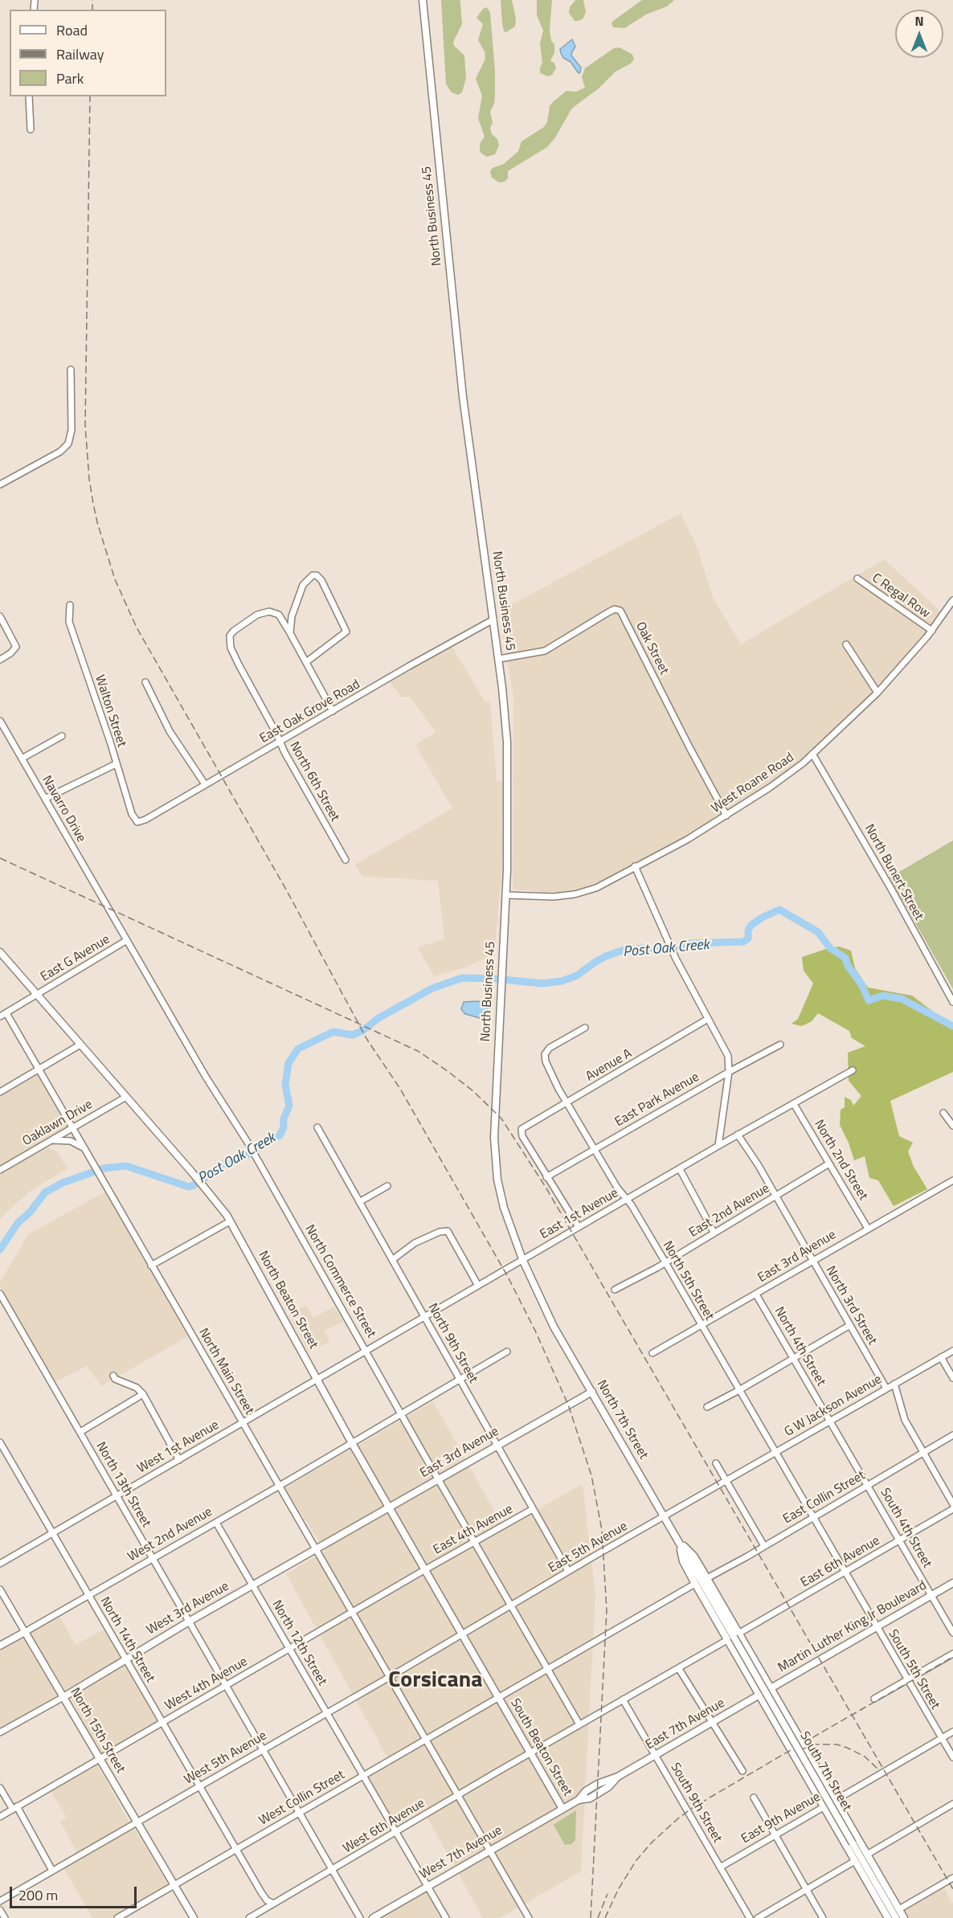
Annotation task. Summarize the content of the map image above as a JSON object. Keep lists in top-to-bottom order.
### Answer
{
  "streets": {
    "main road": [
      "North Business 45",
      "East 3rd Avenue",
      "North Beaton Street",
      "North 7th Street",
      "West 2nd Avenue",
      "West 3rd Avenue",
      "Martin Luther King Jr Boulevard",
      "East 7th Avenue",
      "North 15th Street",
      "South Beaton Street",
      "South 7th Street",
      "West 7th Avenue"
    ],
    "street": [
      "C Regal Row",
      "Oak Street",
      "Walton Street",
      "East Oak Grove Road",
      "North 6th Street",
      "West Roane Road",
      "Navarro Drive",
      "North Bunert Street",
      "East G Avenue",
      "Avenue A",
      "East Park Avenue",
      "Oaklawn Drive",
      "North 2nd Street",
      "East 2nd Avenue",
      "East 1st Avenue",
      "North 5th Street",
      "North Commerce Street",
      "North 3rd Street",
      "North 9th Street",
      "North 4th Street",
      "North Main Street",
      "G W Jackson Avenue",
      "West 1st Avenue",
      "North 13th Street",
      "East Collin Street",
      "South 4th Street",
      "East 4th Avenue",
      "East 5th Avenue",
      "East 6th Avenue",
      "North 14th Street",
      "North 12th Street",
      "South 5th Street",
      "West 4th Avenue",
      "West 5th Avenue",
      "West Collin Street",
      "South 9th Street",
      "East 9th Avenue",
      "West 6th Avenue"
    ]
  },
  "crossings": [
    ["North Business 45", "Oak Street"],
    ["North Business 45", "East Oak Grove Road"],
    ["North Business 45", "West Roane Road"],
    ["North Business 45", "North 7th Street"],
    ["C Regal Row", "West Roane Road"],
    ["Oak Street", "West Roane Road"],
    ["Walton Street", "East Oak Grove Road"],
    ["East Oak Grove Road", "North 6th Street"],
    ["West Roane Road", "North Bunert Street"],
    ["Navarro Drive", "North Commerce Street"],
    ["East G Avenue", "North Commerce Street"],
    ["East G Avenue", "North Beaton Street"],
    ["East G Avenue", "North Main Street"],
    ["Avenue A", "East Park Avenue"],
    ["Avenue A", "North 5th Street"],
    ["East Park Avenue", "North 5th Street"],
    ["Oaklawn Drive", "North Beaton Street"],
    ["Oaklawn Drive", "North Main Street"],
    ["North 2nd Street", "East 2nd Avenue"],
    ["North 2nd Street", "East 1st Avenue"],
    ["North 2nd Street", "East 3rd Avenue"],
    ["East 2nd Avenue", "North 5th Street"],
    ["East 2nd Avenue", "North 3rd Street"],
    ["East 1st Avenue", "North 5th Street"],
    ["East 1st Avenue", "North Commerce Street"],
    ["East 1st Avenue", "North Beaton Street"],
    ["East 1st Avenue", "North 3rd Street"],
    ["East 1st Avenue", "North 9th Street"],
    ["East 1st Avenue", "North 7th Street"],
    ["East 1st Avenue", "West 1st Avenue"],
    ["East 3rd Avenue", "North 5th Street"],
    ["East 3rd Avenue", "North Commerce Street"],
    ["East 3rd Avenue", "North Beaton Street"],
    ["East 3rd Avenue", "North 3rd Street"],
    ["East 3rd Avenue", "North 9th Street"],
    ["East 3rd Avenue", "North 4th Street"],
    ["East 3rd Avenue", "North 7th Street"],
    ["East 3rd Avenue", "West 3rd Avenue"],
    ["North 5th Street", "G W Jackson Avenue"],
    ["North 5th Street", "East Collin Street"],
    ["North 5th Street", "South 5th Street"],
    ["North Commerce Street", "East 4th Avenue"],
    ["North Commerce Street", "East 5th Avenue"],
    ["North Commerce Street", "East 6th Avenue"],
    ["North Beaton Street", "West 1st Avenue"],
    ["North Beaton Street", "East 4th Avenue"],
    ["North Beaton Street", "West 2nd Avenue"],
    ["North Beaton Street", "East 5th Avenue"],
    ["North Beaton Street", "West 3rd Avenue"],
    ["North Beaton Street", "West 4th Avenue"],
    ["North Beaton Street", "South Beaton Street"],
    ["North Beaton Street", "West 5th Avenue"],
    ["North Beaton Street", "West Collin Street"],
    ["North 3rd Street", "G W Jackson Avenue"],
    ["North 9th Street", "East 4th Avenue"],
    ["North 9th Street", "East 5th Avenue"],
    ["North 4th Street", "G W Jackson Avenue"],
    ["North 4th Street", "East Collin Street"],
    ["North 4th Street", "South 4th Street"],
    ["North Main Street", "West 1st Avenue"],
    ["North Main Street", "West 2nd Avenue"],
    ["North Main Street", "West 3rd Avenue"],
    ["North Main Street", "West 4th Avenue"],
    ["North Main Street", "West 5th Avenue"],
    ["North Main Street", "West Collin Street"],
    ["North Main Street", "West 6th Avenue"],
    ["North Main Street", "West 7th Avenue"],
    ["G W Jackson Avenue", "East 5th Avenue"],
    ["North 7th Street", "East 5th Avenue"],
    ["North 7th Street", "East 6th Avenue"],
    ["North 7th Street", "South 7th Street"],
    ["West 1st Avenue", "North 13th Street"],
    ["West 1st Avenue", "North 14th Street"],
    ["North 13th Street", "West 2nd Avenue"],
    ["North 13th Street", "West 3rd Avenue"],
    ["North 13th Street", "West 4th Avenue"],
    ["North 13th Street", "West 5th Avenue"],
    ["North 13th Street", "West Collin Street"],
    ["North 13th Street", "West 6th Avenue"],
    ["East Collin Street", "South 4th Street"],
    ["East Collin Street", "South 5th Street"],
    ["South 4th Street", "East 6th Avenue"],
    ["South 4th Street", "Martin Luther King Jr Boulevard"],
    ["East 4th Avenue", "West 4th Avenue"],
    ["West 2nd Avenue", "North 14th Street"],
    ["West 2nd Avenue", "North 12th Street"],
    ["West 2nd Avenue", "North 15th Street"],
    ["East 5th Avenue", "West 5th Avenue"],
    ["East 6th Avenue", "South 5th Street"],
    ["East 6th Avenue", "South Beaton Street"],
    ["East 6th Avenue", "South 7th Street"],
    ["East 6th Avenue", "South 9th Street"],
    ["East 6th Avenue", "West 6th Avenue"],
    ["West 3rd Avenue", "North 14th Street"],
    ["West 3rd Avenue", "North 12th Street"],
    ["West 3rd Avenue", "North 15th Street"],
    ["Martin Luther King Jr Boulevard", "South 5th Street"],
    ["Martin Luther King Jr Boulevard", "East 7th Avenue"],
    ["North 14th Street", "West 4th Avenue"],
    ["North 14th Street", "West 5th Avenue"],
    ["North 14th Street", "West Collin Street"],
    ["North 14th Street", "West 6th Avenue"],
    ["North 12th Street", "West 4th Avenue"],
    ["North 12th Street", "West 5th Avenue"],
    ["North 12th Street", "West Collin Street"],
    ["North 12th Street", "West 6th Avenue"],
    ["North 12th Street", "West 7th Avenue"],
    ["South 5th Street", "East 9th Avenue"],
    ["West 4th Avenue", "North 15th Street"],
    ["East 7th Avenue", "South Beaton Street"],
    ["East 7th Avenue", "South 9th Street"],
    ["East 7th Avenue", "West 7th Avenue"],
    ["North 15th Street", "West 5th Avenue"],
    ["North 15th Street", "West Collin Street"],
    ["South Beaton Street", "West Collin Street"],
    ["South Beaton Street", "West 6th Avenue"],
    ["South Beaton Street", "West 7th Avenue"],
    ["South 9th Street", "East 9th Avenue"]
  ],
  "districts": ["Corsicana"],
  "water": ["Post Oak Creek"],
  "legend": ["Road", "Railway", "Park"],
  "scale_bar": "200 m",
  "north": "top"
}
